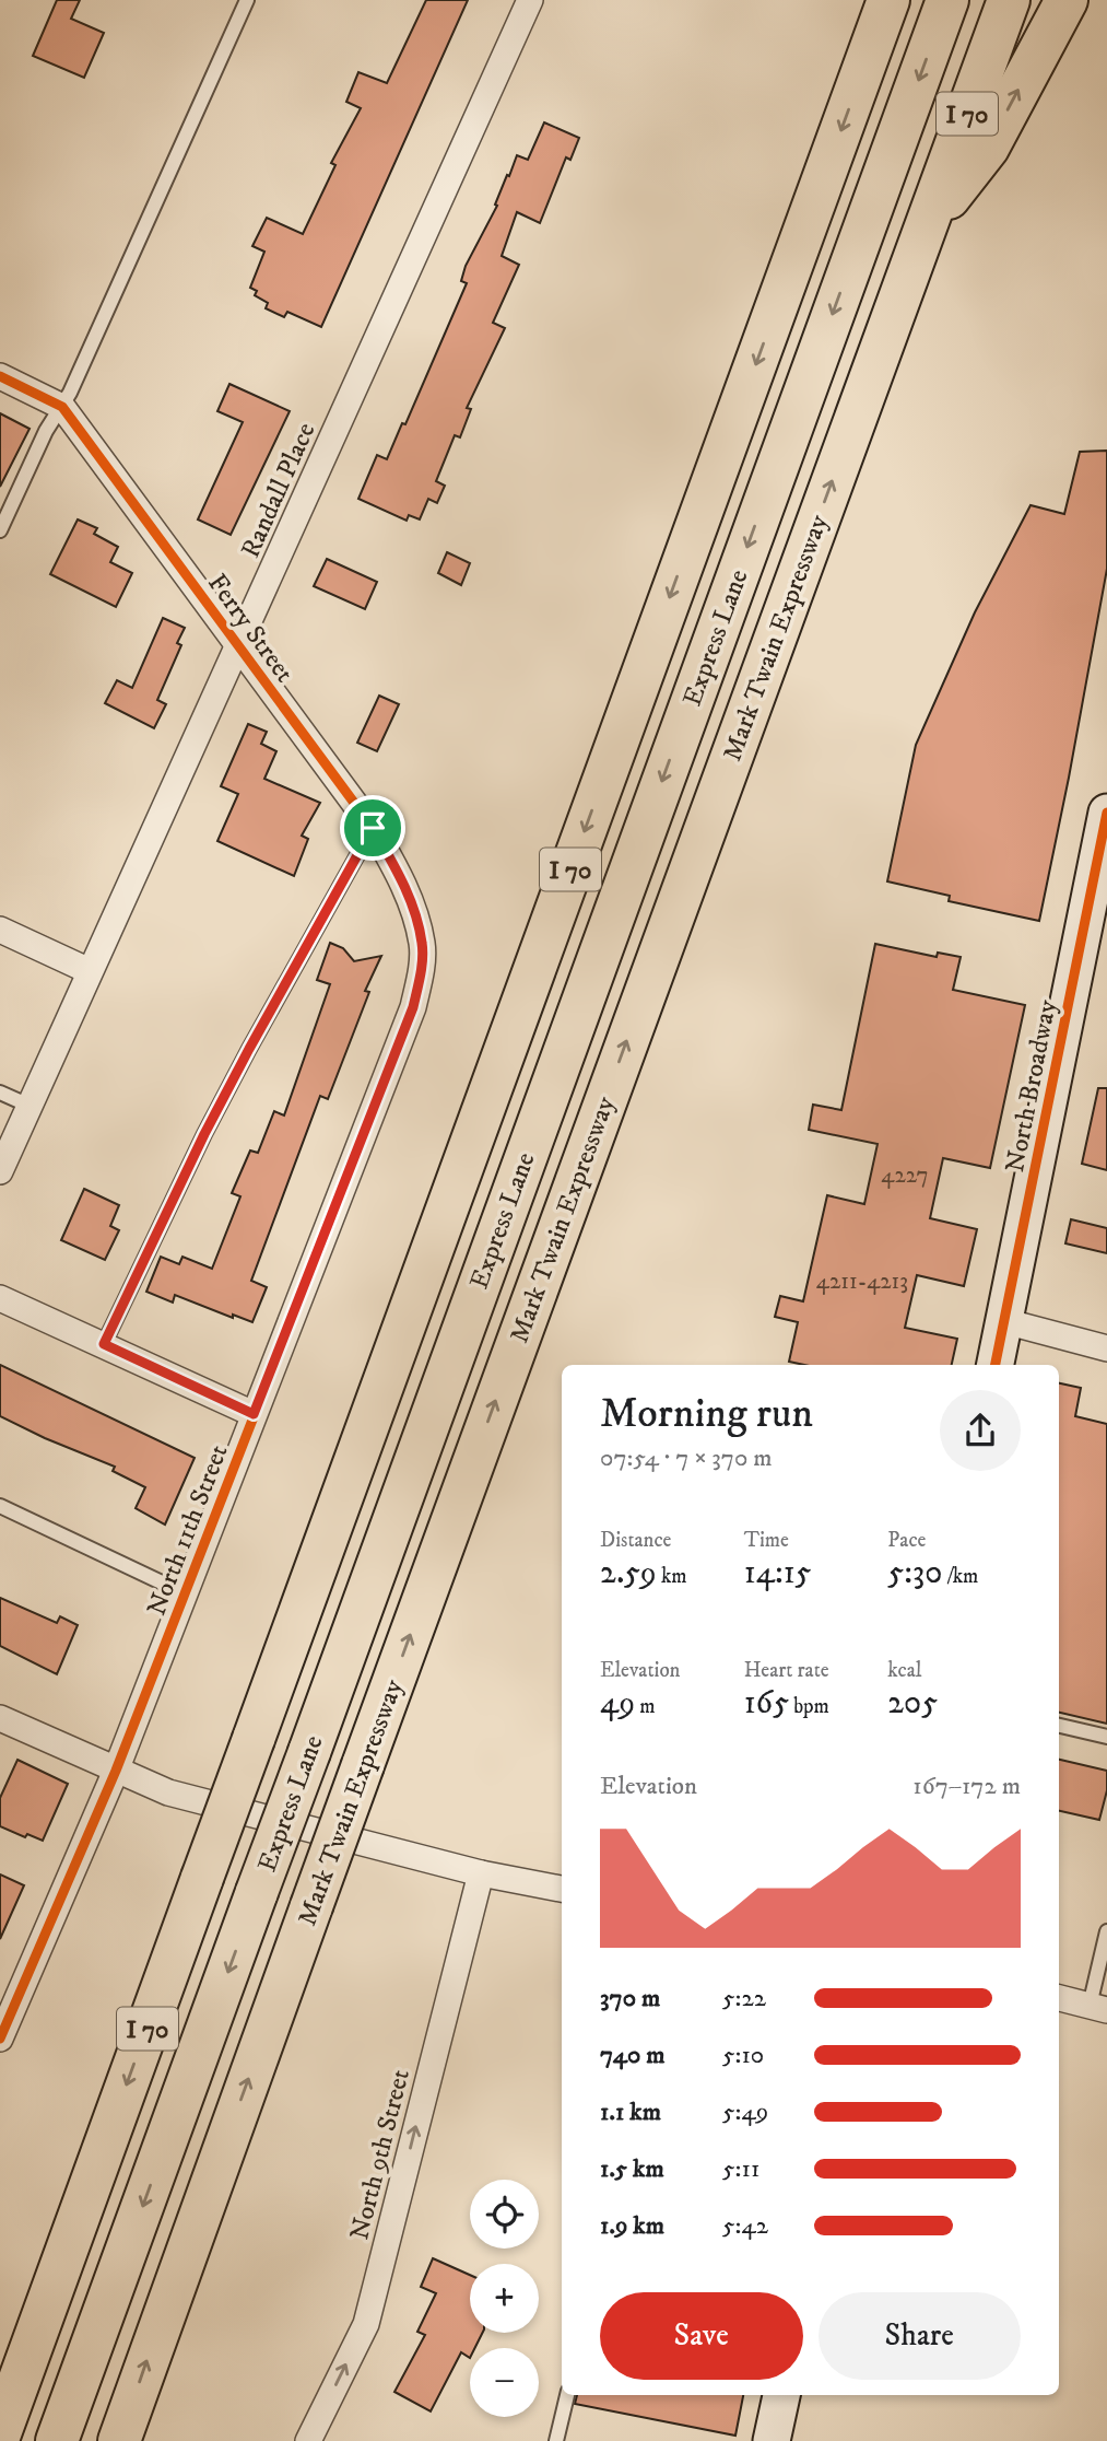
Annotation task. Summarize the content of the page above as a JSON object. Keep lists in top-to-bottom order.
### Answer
{
  "streets": {
    "highway": ["I 70", "Express Lane", "Mark Twain Expressway"],
    "main road": ["North Broadway"],
    "street": [
      "Randall Place",
      "Ferry Street",
      "North 11th Street",
      "North 9th Street"
    ]
  },
  "crossings": [
    ["Randall Place", "Ferry Street"],
    ["Ferry Street", "North 11th Street"]
  ],
  "one_way": ["North 9th Street"],
  "house_numbers": ["4227", "4211-4213"],
  "page": {
    "heading": ["Morning run", "07:54 · 7 × 370 m"],
    "stats": [
      ["Distance", "2.59 km"],
      ["Time", "14:15"],
      ["Pace", "5:30 /km"],
      ["Elevation", "49 m"],
      ["Heart rate", "165 bpm"],
      ["kcal", "205"]
    ],
    "chart": ["Elevation", "167–172 m"],
    "list": [
      {
        "name": "370 m",
        "note": "5:22"
      },
      {
        "name": "740 m",
        "note": "5:10"
      },
      {
        "name": "1.1 km",
        "note": "5:49"
      },
      {
        "name": "1.5 km",
        "note": "5:11"
      },
      {
        "name": "1.9 km",
        "note": "5:42"
      }
    ],
    "map_buttons": ["+", "−"],
    "buttons": ["Save", "Share"]
  }
}
